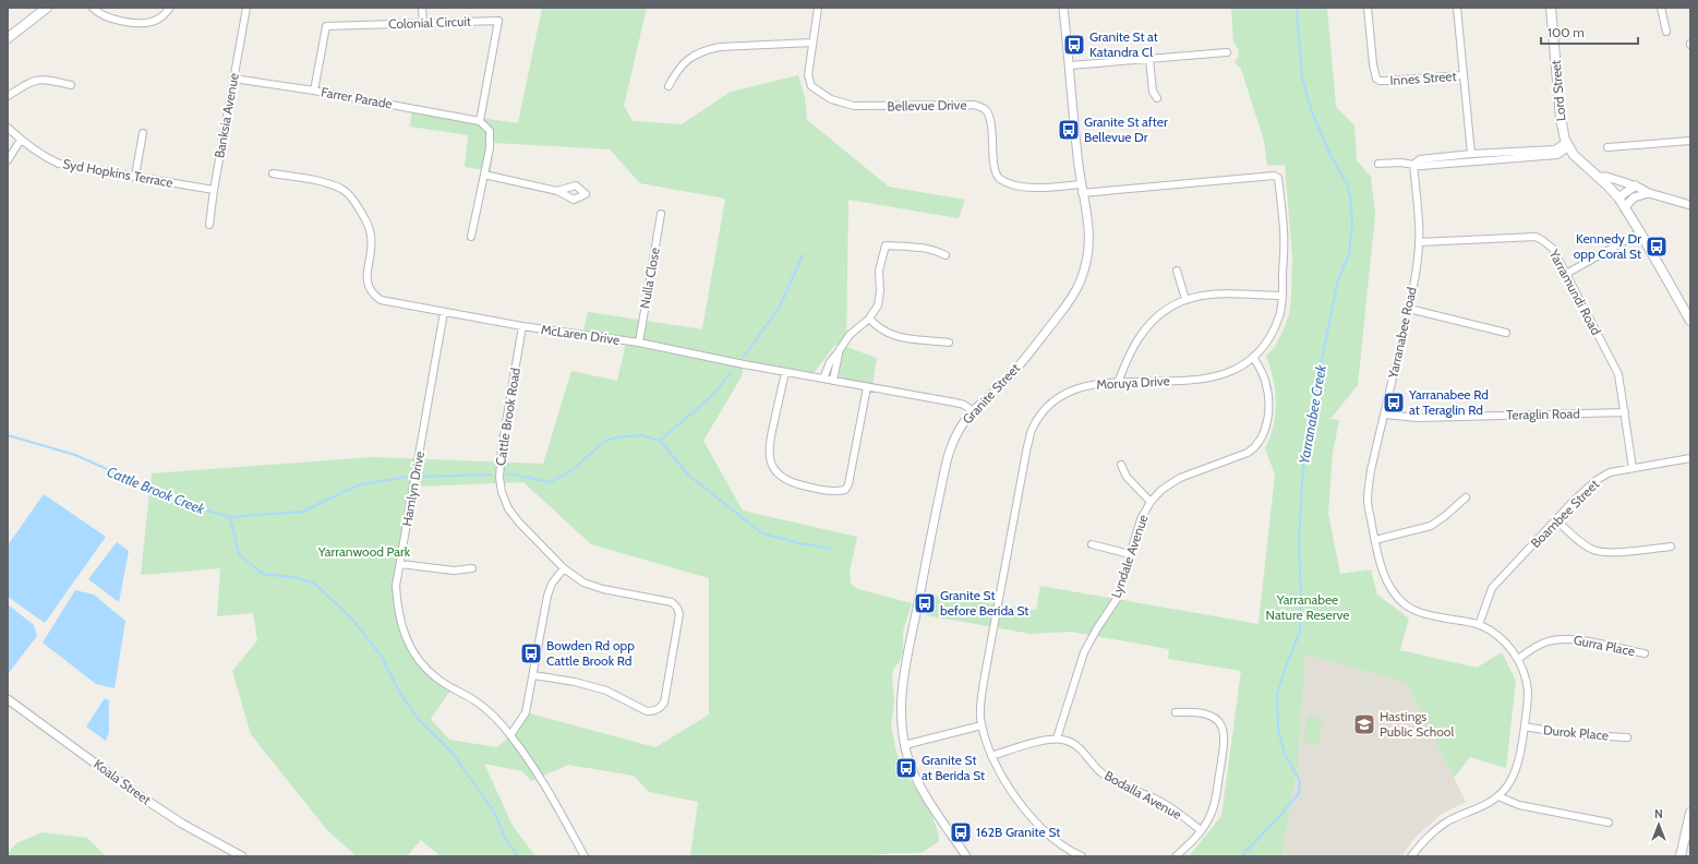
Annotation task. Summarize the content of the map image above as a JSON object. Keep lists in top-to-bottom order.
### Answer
{
  "streets": {
    "main road": ["Lord Street"],
    "street": [
      "Colonial Circuit",
      "Innes Street",
      "Farrer Parade",
      "Bellevue Drive",
      "Banksia Avenue",
      "Syd Hopkins Terrace",
      "Nulla Close",
      "Yarramundi Road",
      "Yarranabee Road",
      "McLaren Drive",
      "Moruya Drive",
      "Granite Street",
      "Teraglin Road",
      "Cattle Brook Road",
      "Hamlyn Drive",
      "Boambee Street",
      "Lyndale Avenue",
      "Gurra Place",
      "Durok Place",
      "Koala Street",
      "Bodalla Avenue"
    ]
  },
  "crossings": [
    ["Colonial Circuit", "Farrer Parade"],
    ["Farrer Parade", "Banksia Avenue"],
    ["Bellevue Drive", "Granite Street"],
    ["Banksia Avenue", "Syd Hopkins Terrace"],
    ["Nulla Close", "McLaren Drive"],
    ["Yarramundi Road", "Yarranabee Road"],
    ["Yarramundi Road", "Teraglin Road"],
    ["Yarramundi Road", "Boambee Street"],
    ["Yarranabee Road", "Teraglin Road"],
    ["Yarranabee Road", "Boambee Street"],
    ["Yarranabee Road", "Gurra Place"],
    ["Yarranabee Road", "Durok Place"],
    ["McLaren Drive", "Granite Street"],
    ["McLaren Drive", "Cattle Brook Road"],
    ["McLaren Drive", "Hamlyn Drive"],
    ["Moruya Drive", "Granite Street"],
    ["Moruya Drive", "Lyndale Avenue"],
    ["Lyndale Avenue", "Bodalla Avenue"]
  ],
  "water": ["Yarranabee Creek", "Cattle Brook Creek"],
  "parks": ["Yarranwood Park", "Yarranabee Nature Reserve"],
  "places": {
    "bus stop": [
      "Granite St at Katandra Cl",
      "Granite St after Bellevue Dr",
      "Kennedy Dr opp Coral St",
      "Yarranabee Rd at Teraglin Rd",
      "Granite St before Berida St",
      "Bowden Rd opp Cattle Brook Rd",
      "Granite St at Berida St",
      "162B Granite St"
    ],
    "school or university": ["Hastings Public School"]
  },
  "scale_bar": "100 m",
  "north": "top"
}
